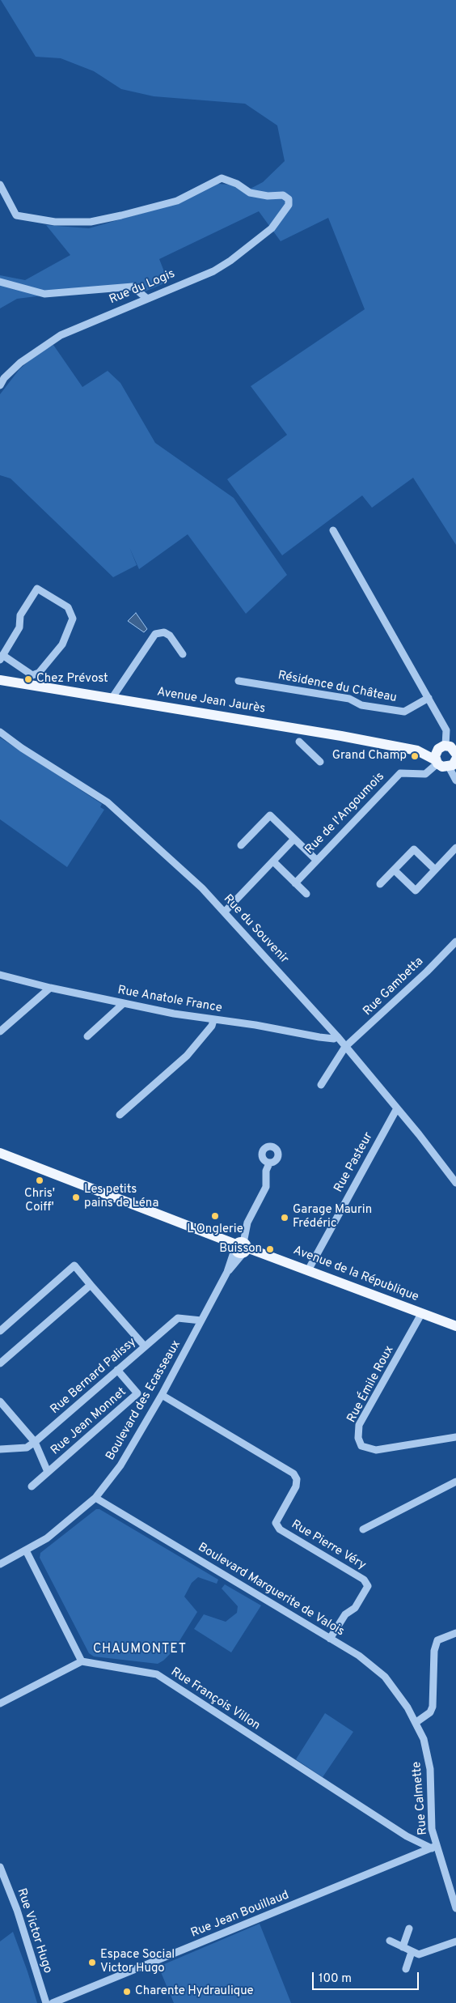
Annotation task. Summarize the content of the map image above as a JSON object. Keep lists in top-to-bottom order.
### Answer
{
  "streets": {
    "main road": ["Avenue Jean Jaurès", "Avenue de la République"],
    "street": [
      "Rue du Logis",
      "Résidence du Château",
      "Rue de l'Angoumois",
      "Rue du Souvenir",
      "Rue Gambetta",
      "Rue Anatole France",
      "Rue Pasteur",
      "Rue Bernard Palissy",
      "Rue Émile Roux",
      "Boulevard des Ecasseaux",
      "Rue Jean Monnet",
      "Rue Pierre Véry",
      "Boulevard Marguerite de Valois",
      "Rue François Villon",
      "Rue Calmette",
      "Rue Jean Bouillaud",
      "Rue Victor Hugo"
    ]
  },
  "crossings": [
    ["Avenue Jean Jaurès", "Rue de l'Angoumois"],
    ["Rue du Souvenir", "Rue Gambetta"],
    ["Rue du Souvenir", "Rue Anatole France"],
    ["Rue du Souvenir", "Rue Pasteur"],
    ["Rue Pasteur", "Avenue de la République"],
    ["Avenue de la République", "Rue Émile Roux"],
    ["Avenue de la République", "Boulevard des Ecasseaux"],
    ["Rue Bernard Palissy", "Boulevard des Ecasseaux"],
    ["Rue Bernard Palissy", "Rue Jean Monnet"],
    ["Boulevard des Ecasseaux", "Rue Pierre Véry"],
    ["Boulevard des Ecasseaux", "Boulevard Marguerite de Valois"],
    ["Rue Pierre Véry", "Boulevard Marguerite de Valois"],
    ["Boulevard Marguerite de Valois", "Rue Calmette"],
    ["Rue François Villon", "Rue Calmette"],
    ["Rue François Villon", "Rue Jean Bouillaud"],
    ["Rue Calmette", "Rue Jean Bouillaud"]
  ],
  "districts": ["CHAUMONTET"],
  "places": [
    "Chez Prévost",
    "Grand Champ",
    "Chris' Coiff'",
    "Les petits pains de Léna",
    "L'Onglerie",
    "Garage Maurin Frédéric",
    "Buisson",
    "Espace Social Victor Hugo",
    "Charente Hydraulique"
  ],
  "scale_bar": "100 m"
}
